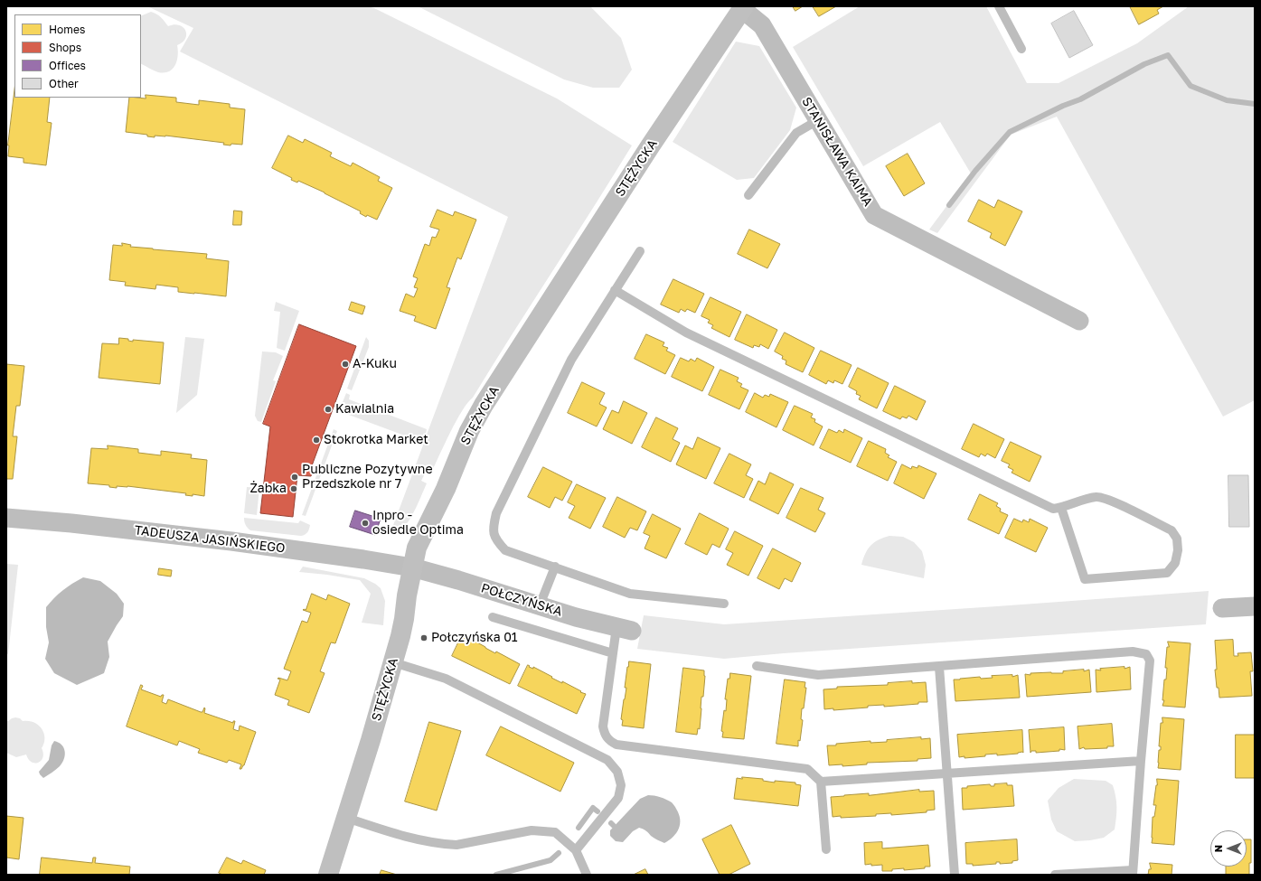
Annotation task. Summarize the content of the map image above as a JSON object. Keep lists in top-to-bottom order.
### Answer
{
  "streets": {
    "street": [
      "STANISŁAWA KAIMA",
      "STĘŻYCKA",
      "TADEUSZA JASIŃSKIEGO",
      "POŁCZYŃSKA"
    ]
  },
  "crossings": [
    ["STANISŁAWA KAIMA", "STĘŻYCKA"],
    ["STĘŻYCKA", "TADEUSZA JASIŃSKIEGO"],
    ["STĘŻYCKA", "POŁCZYŃSKA"],
    ["TADEUSZA JASIŃSKIEGO", "POŁCZYŃSKA"]
  ],
  "places": [
    "A-Kuku",
    "Kawialnia",
    "Stokrotka Market",
    "Publiczne Pozytywne Przedszkole nr 7",
    "Żabka",
    "Inpro - osiedle Optima",
    "Połczyńska 01"
  ],
  "legend": [
    "Homes",
    "Shops",
    "Offices",
    "Other"
  ],
  "north": "left"
}
